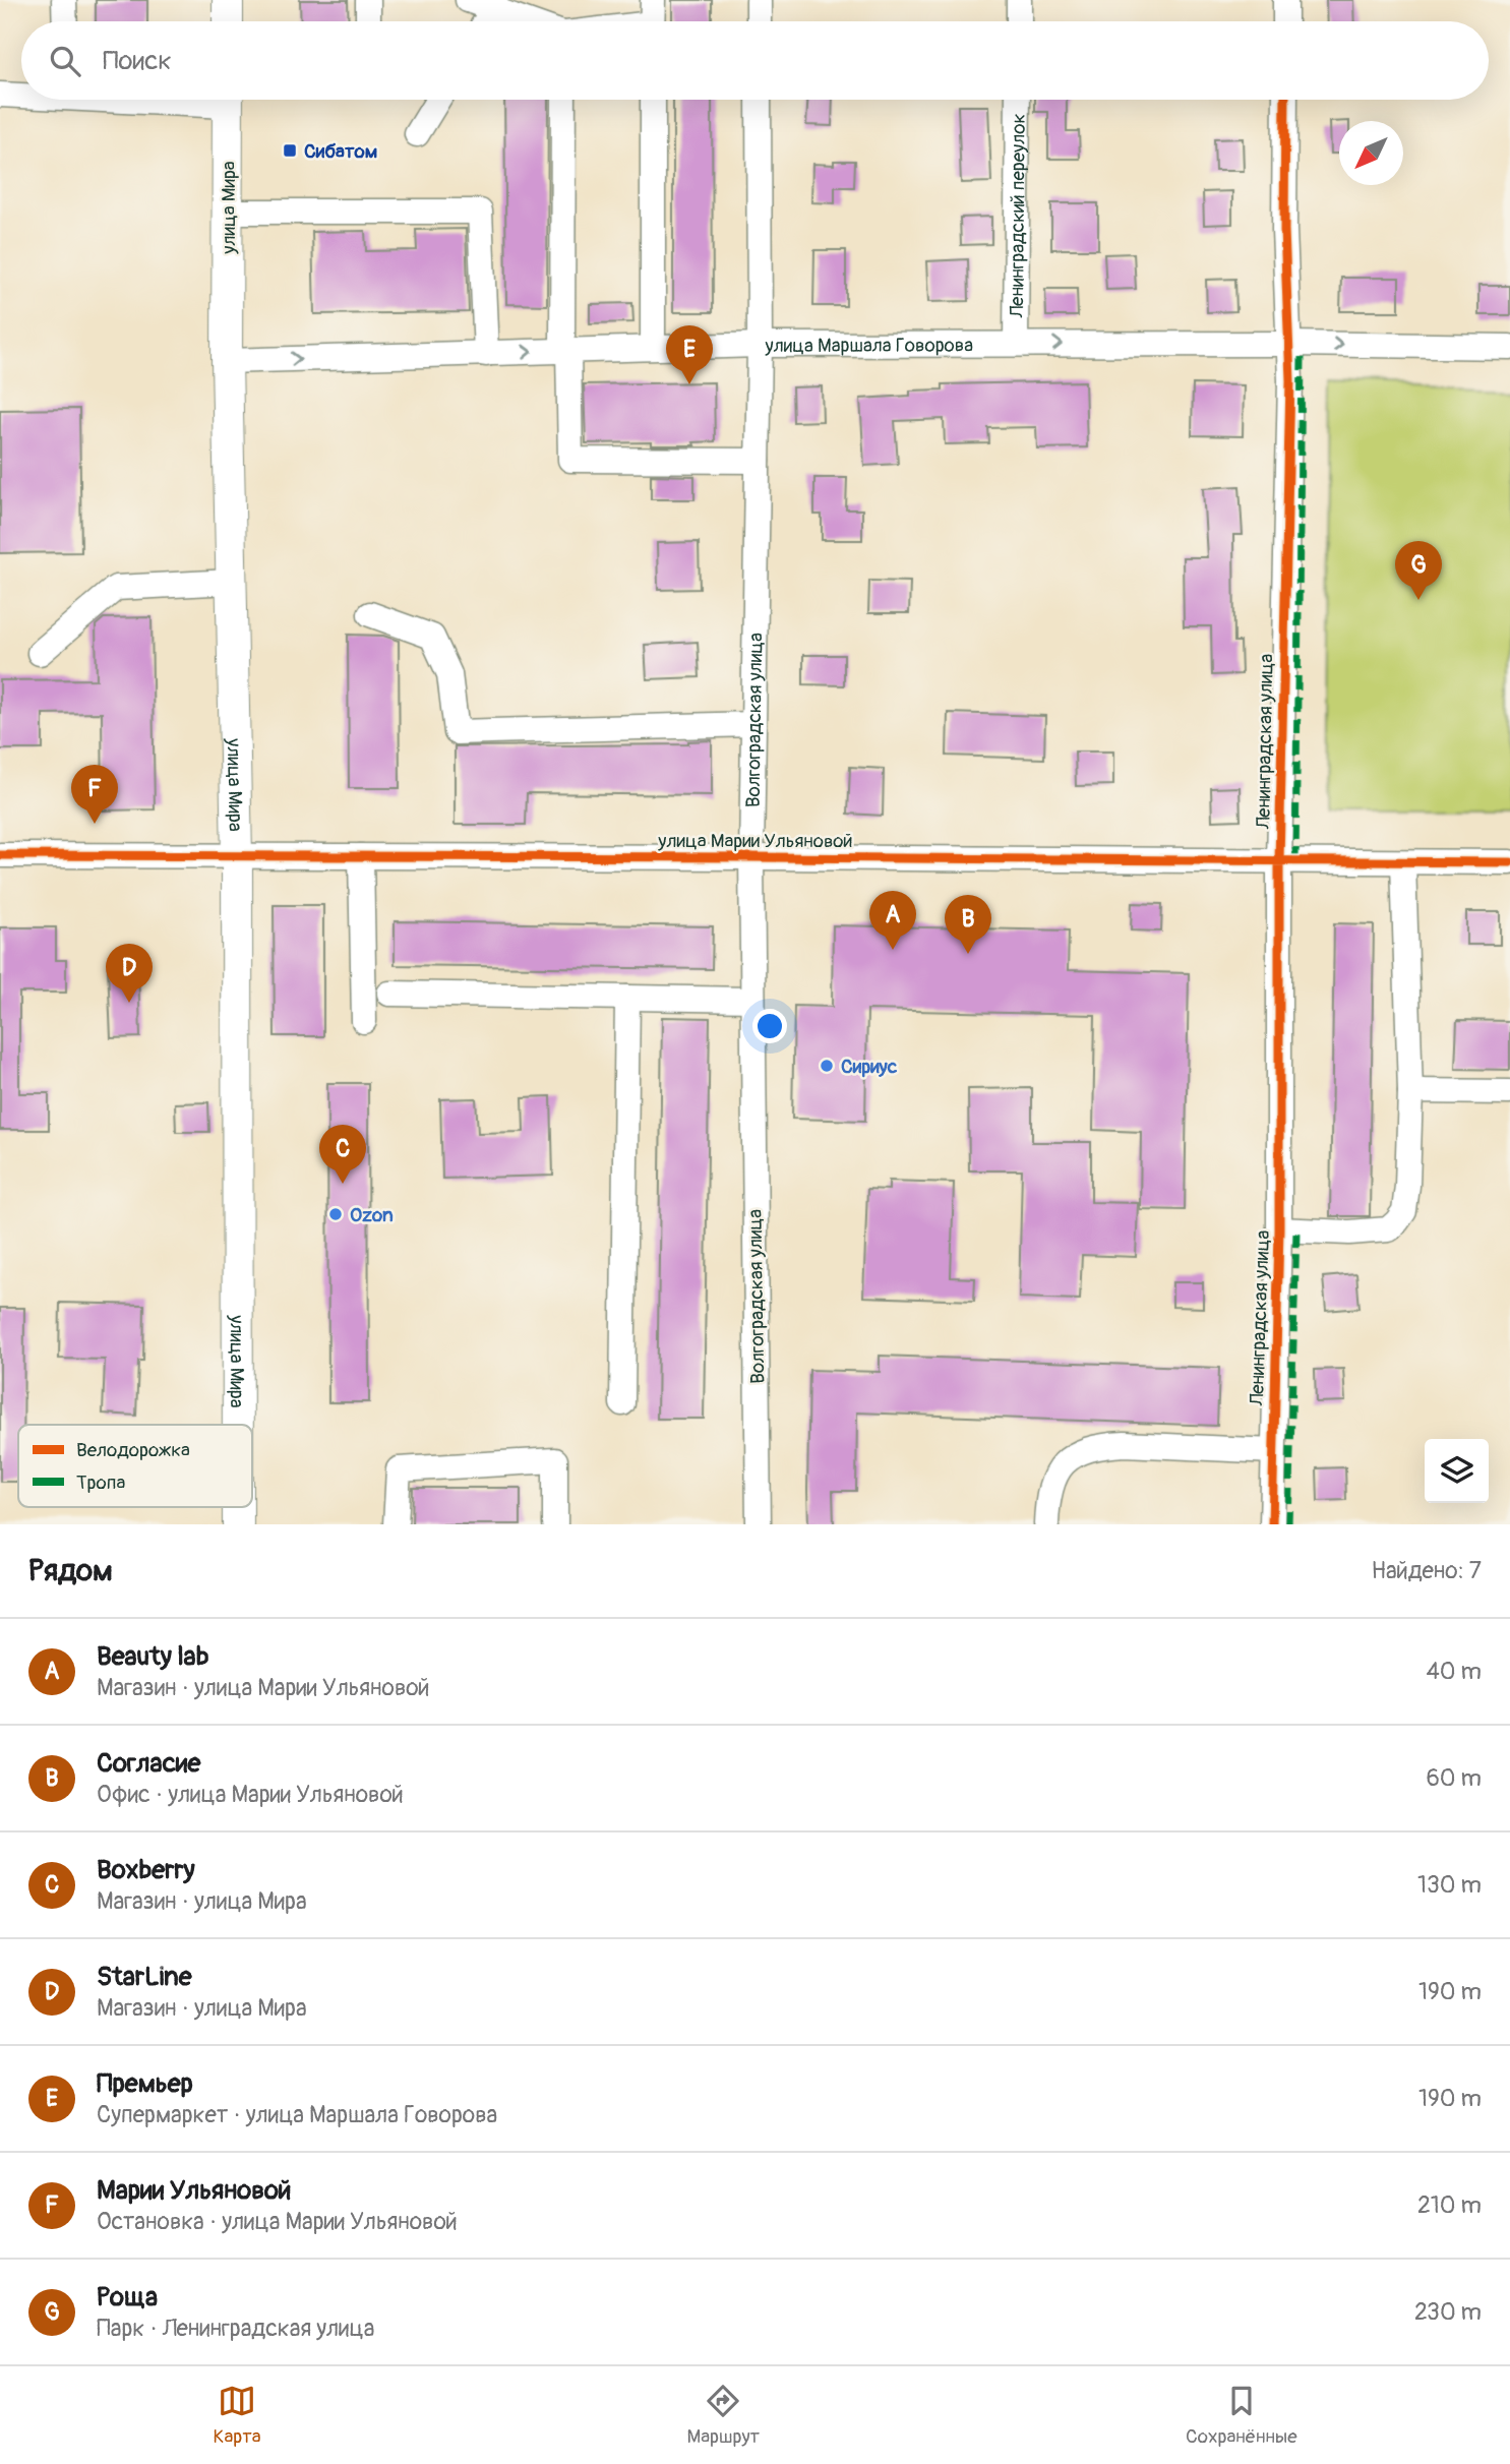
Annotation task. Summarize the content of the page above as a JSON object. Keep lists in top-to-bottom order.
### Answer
{
  "streets": {
    "main road": ["улица Мира"],
    "street": [
      "Ленинградский переулок",
      "улица Маршала Говорова",
      "Волгоградская улица",
      "Ленинградская улица",
      "улица Марии Ульяновой"
    ]
  },
  "crossings": [
    ["улица Мира", "улица Маршала Говорова"],
    ["улица Мира", "улица Марии Ульяновой"],
    ["Ленинградский переулок", "улица Маршала Говорова"],
    ["улица Маршала Говорова", "Волгоградская улица"],
    ["улица Маршала Говорова", "Ленинградская улица"],
    ["Волгоградская улица", "улица Марии Ульяновой"],
    ["Ленинградская улица", "улица Марии Ульяновой"]
  ],
  "one_way": ["улица Маршала Говорова"],
  "places": {
    "transit": ["Сибатом"],
    "other": ["Сириус", "Ozon"]
  },
  "legend": ["Велодорожка", "Тропа"],
  "north": "bottom left",
  "page": {
    "search": "Поиск",
    "pins": [
      "E",
      "G",
      "F",
      "A",
      "B",
      "D",
      "C"
    ],
    "heading": ["Рядом", "Найдено: 7"],
    "list": [
      {
        "mark": "A",
        "name": "Beauty lab",
        "note": "Магазин · улица Марии Ульяновой",
        "value": "40 m"
      },
      {
        "mark": "B",
        "name": "Согласие",
        "note": "Офис · улица Марии Ульяновой",
        "value": "60 m"
      },
      {
        "mark": "C",
        "name": "Boxberry",
        "note": "Магазин · улица Мира",
        "value": "130 m"
      },
      {
        "mark": "D",
        "name": "StarLine",
        "note": "Магазин · улица Мира",
        "value": "190 m"
      },
      {
        "mark": "E",
        "name": "Премьер",
        "note": "Супермаркет · улица Маршала Говорова",
        "value": "190 m"
      },
      {
        "mark": "F",
        "name": "Марии Ульяновой",
        "note": "Остановка · улица Марии Ульяновой",
        "value": "210 m"
      },
      {
        "mark": "G",
        "name": "Роща",
        "note": "Парк · Ленинградская улица",
        "value": "230 m"
      }
    ],
    "nav": ["Карта", "Маршрут", "Сохранённые"]
  }
}
